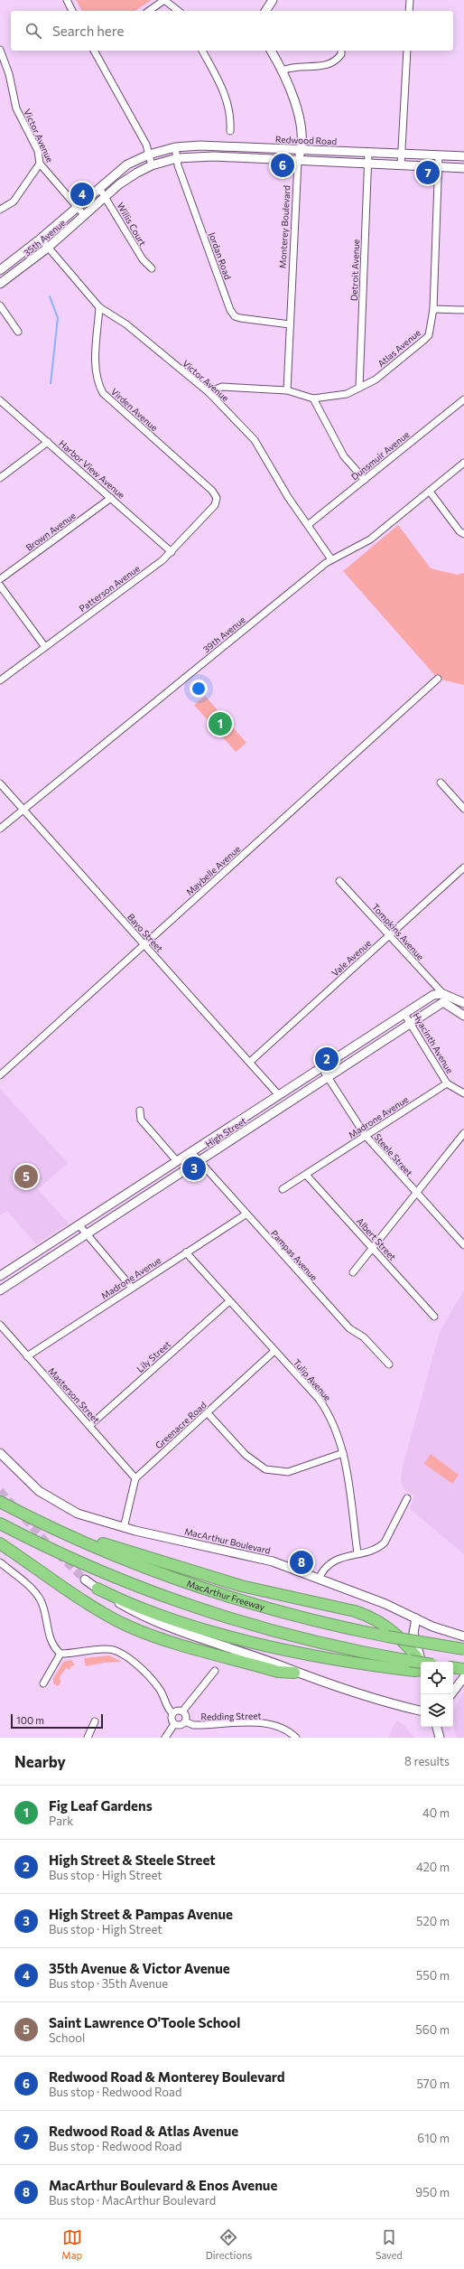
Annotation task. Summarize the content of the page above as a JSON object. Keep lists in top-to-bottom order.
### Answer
{
  "streets": {
    "highway": ["MacArthur Freeway"],
    "main road": [
      "Redwood Road",
      "Monterey Boulevard",
      "35th Avenue",
      "Tompkins Avenue",
      "High Street",
      "MacArthur Boulevard"
    ],
    "street": [
      "Victor Avenue",
      "Willis Court",
      "Jordan Road",
      "Detroit Avenue",
      "Atlas Avenue",
      "Virden Avenue",
      "Dunsmuir Avenue",
      "Harbor View Avenue",
      "Brown Avenue",
      "Patterson Avenue",
      "39th Avenue",
      "Maybelle Avenue",
      "Bayo Street",
      "Vale Avenue",
      "Hyacinth Avenue",
      "Madrone Avenue",
      "Steele Street",
      "Albert Street",
      "Pampas Avenue",
      "Lily Street",
      "Tulip Avenue",
      "Masterson Street",
      "Greenacre Road",
      "Redding Street"
    ]
  },
  "crossings": [
    ["Victor Avenue", "35th Avenue"],
    ["Victor Avenue", "Atlas Avenue"],
    ["Victor Avenue", "Virden Avenue"],
    ["Victor Avenue", "Dunsmuir Avenue"],
    ["Victor Avenue", "39th Avenue"],
    ["Redwood Road", "Monterey Boulevard"],
    ["Redwood Road", "35th Avenue"],
    ["Redwood Road", "Jordan Road"],
    ["Redwood Road", "Detroit Avenue"],
    ["Redwood Road", "Atlas Avenue"],
    ["Willis Court", "35th Avenue"],
    ["Monterey Boulevard", "Jordan Road"],
    ["Monterey Boulevard", "Atlas Avenue"],
    ["Detroit Avenue", "Atlas Avenue"],
    ["Virden Avenue", "Patterson Avenue"],
    ["Harbor View Avenue", "Brown Avenue"],
    ["Harbor View Avenue", "Patterson Avenue"],
    ["39th Avenue", "Bayo Street"],
    ["Maybelle Avenue", "Bayo Street"],
    ["Tompkins Avenue", "Vale Avenue"],
    ["Tompkins Avenue", "High Street"],
    ["Bayo Street", "Vale Avenue"],
    ["Bayo Street", "High Street"],
    ["Hyacinth Avenue", "Madrone Avenue"],
    ["Hyacinth Avenue", "High Street"],
    ["Madrone Avenue", "Steele Street"],
    ["Madrone Avenue", "Albert Street"],
    ["Madrone Avenue", "Pampas Avenue"],
    ["Madrone Avenue", "Tulip Avenue"],
    ["Madrone Avenue", "Masterson Street"],
    ["High Street", "Steele Street"],
    ["High Street", "Pampas Avenue"],
    ["Lily Street", "Tulip Avenue"],
    ["Lily Street", "Masterson Street"],
    ["Tulip Avenue", "Greenacre Road"],
    ["Masterson Street", "Greenacre Road"]
  ],
  "scale_bar": "100 m",
  "page": {
    "search": "Search here",
    "pins": [
      "6",
      "7",
      "4",
      "1",
      "2",
      "3",
      "5",
      "8"
    ],
    "scale": "100 m",
    "heading": ["Nearby", "8 results"],
    "list": [
      {
        "mark": "1",
        "name": "Fig Leaf Gardens",
        "note": "Park",
        "value": "40 m"
      },
      {
        "mark": "2",
        "name": "High Street & Steele Street",
        "note": "Bus stop · High Street",
        "value": "420 m"
      },
      {
        "mark": "3",
        "name": "High Street & Pampas Avenue",
        "note": "Bus stop · High Street",
        "value": "520 m"
      },
      {
        "mark": "4",
        "name": "35th Avenue & Victor Avenue",
        "note": "Bus stop · 35th Avenue",
        "value": "550 m"
      },
      {
        "mark": "5",
        "name": "Saint Lawrence O'Toole School",
        "note": "School",
        "value": "560 m"
      },
      {
        "mark": "6",
        "name": "Redwood Road & Monterey Boulevard",
        "note": "Bus stop · Redwood Road",
        "value": "570 m"
      },
      {
        "mark": "7",
        "name": "Redwood Road & Atlas Avenue",
        "note": "Bus stop · Redwood Road",
        "value": "610 m"
      },
      {
        "mark": "8",
        "name": "MacArthur Boulevard & Enos Avenue",
        "note": "Bus stop · MacArthur Boulevard",
        "value": "950 m"
      }
    ],
    "nav": ["Map", "Directions", "Saved"]
  }
}
